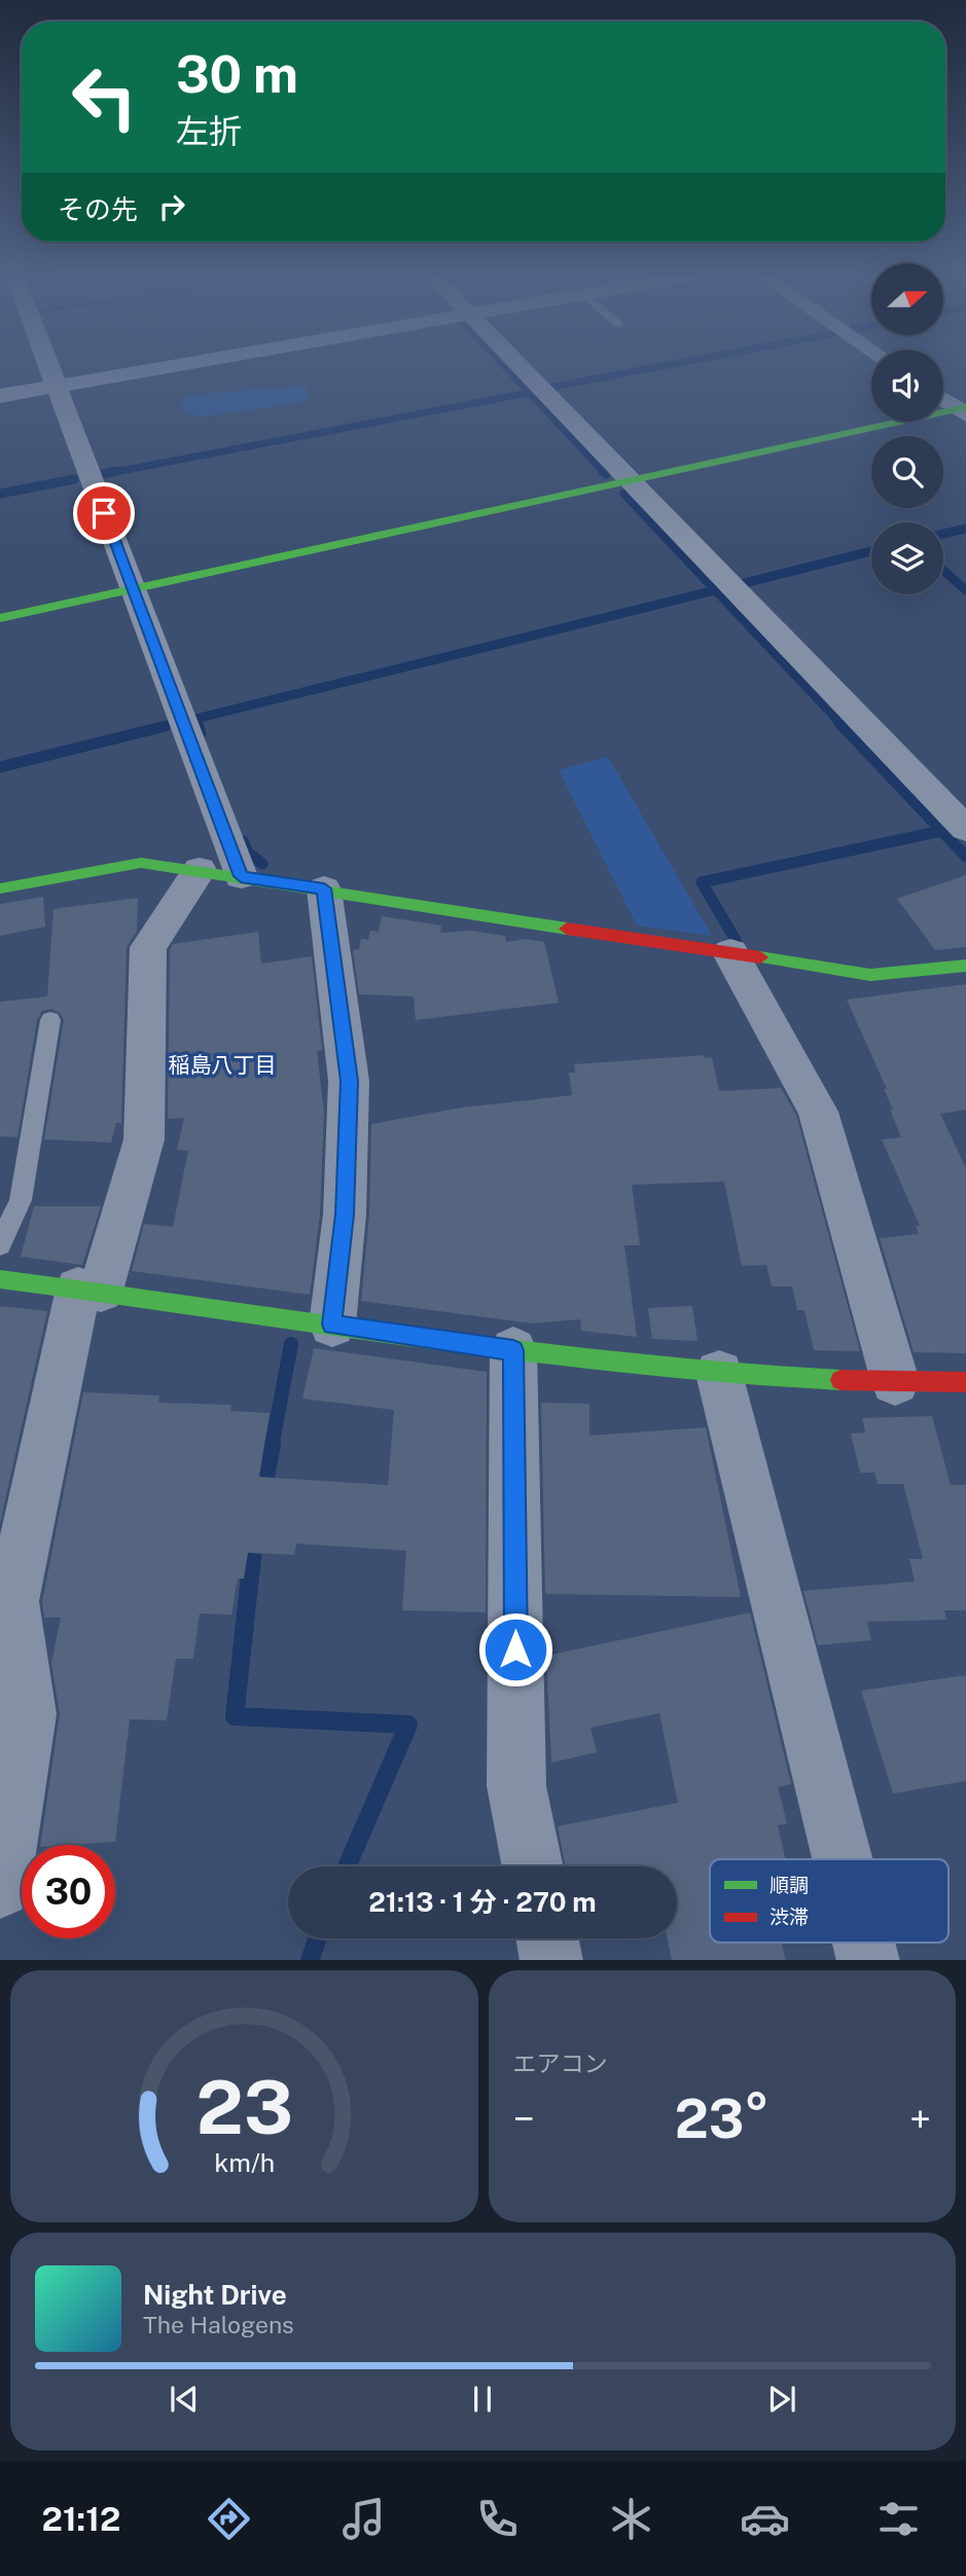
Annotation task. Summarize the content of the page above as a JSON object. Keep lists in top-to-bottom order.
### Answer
{
  "districts": ["稲島八丁目"],
  "legend": ["順調", "渋滞"],
  "north": "right",
  "page": {
    "turn": ["30 m", "左折"],
    "then": "その先",
    "limit": "30",
    "trip": "21:13 · 1 分 · 270 m",
    "tile": "エアコン",
    "heat": ["−", "23°", "+"],
    "song": ["Night Drive", "The Halogens"],
    "tabs": "21:12",
    "gauge": ["23", "km/h"]
  }
}
